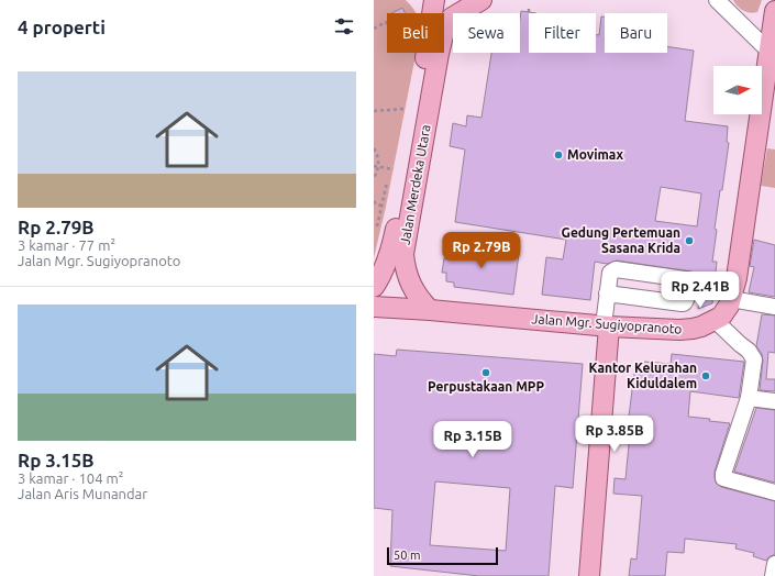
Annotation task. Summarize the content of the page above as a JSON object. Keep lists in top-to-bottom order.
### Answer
{
  "streets": {
    "main road": ["Jalan Merdeka Utara", "Jalan Mgr. Sugiyopranoto"]
  },
  "crossings": [
    ["Jalan Merdeka Utara", "Jalan Mgr. Sugiyopranoto"]
  ],
  "places": [
    "Movimax",
    "Gedung Pertemuan Sasana Krida",
    "Perpustakaan MPP",
    "Kantor Kelurahan Kiduldalem"
  ],
  "scale_bar": "50 m",
  "north": "right",
  "page": {
    "heading": "4 properti",
    "chip": [
      "Beli",
      "Sewa",
      "Filter",
      "Baru"
    ],
    "list": [
      {
        "name": "Rp 2.79B",
        "note": "3 kamar · 77 m² · Jalan Mgr. Sugiyopranoto"
      },
      {
        "name": "Rp 3.15B",
        "note": "3 kamar · 104 m² · Jalan Aris Munandar"
      }
    ],
    "price": [
      "Rp 2.79B",
      "Rp 2.41B",
      "Rp 3.85B",
      "Rp 3.15B"
    ],
    "scale": "50 m"
  }
}
